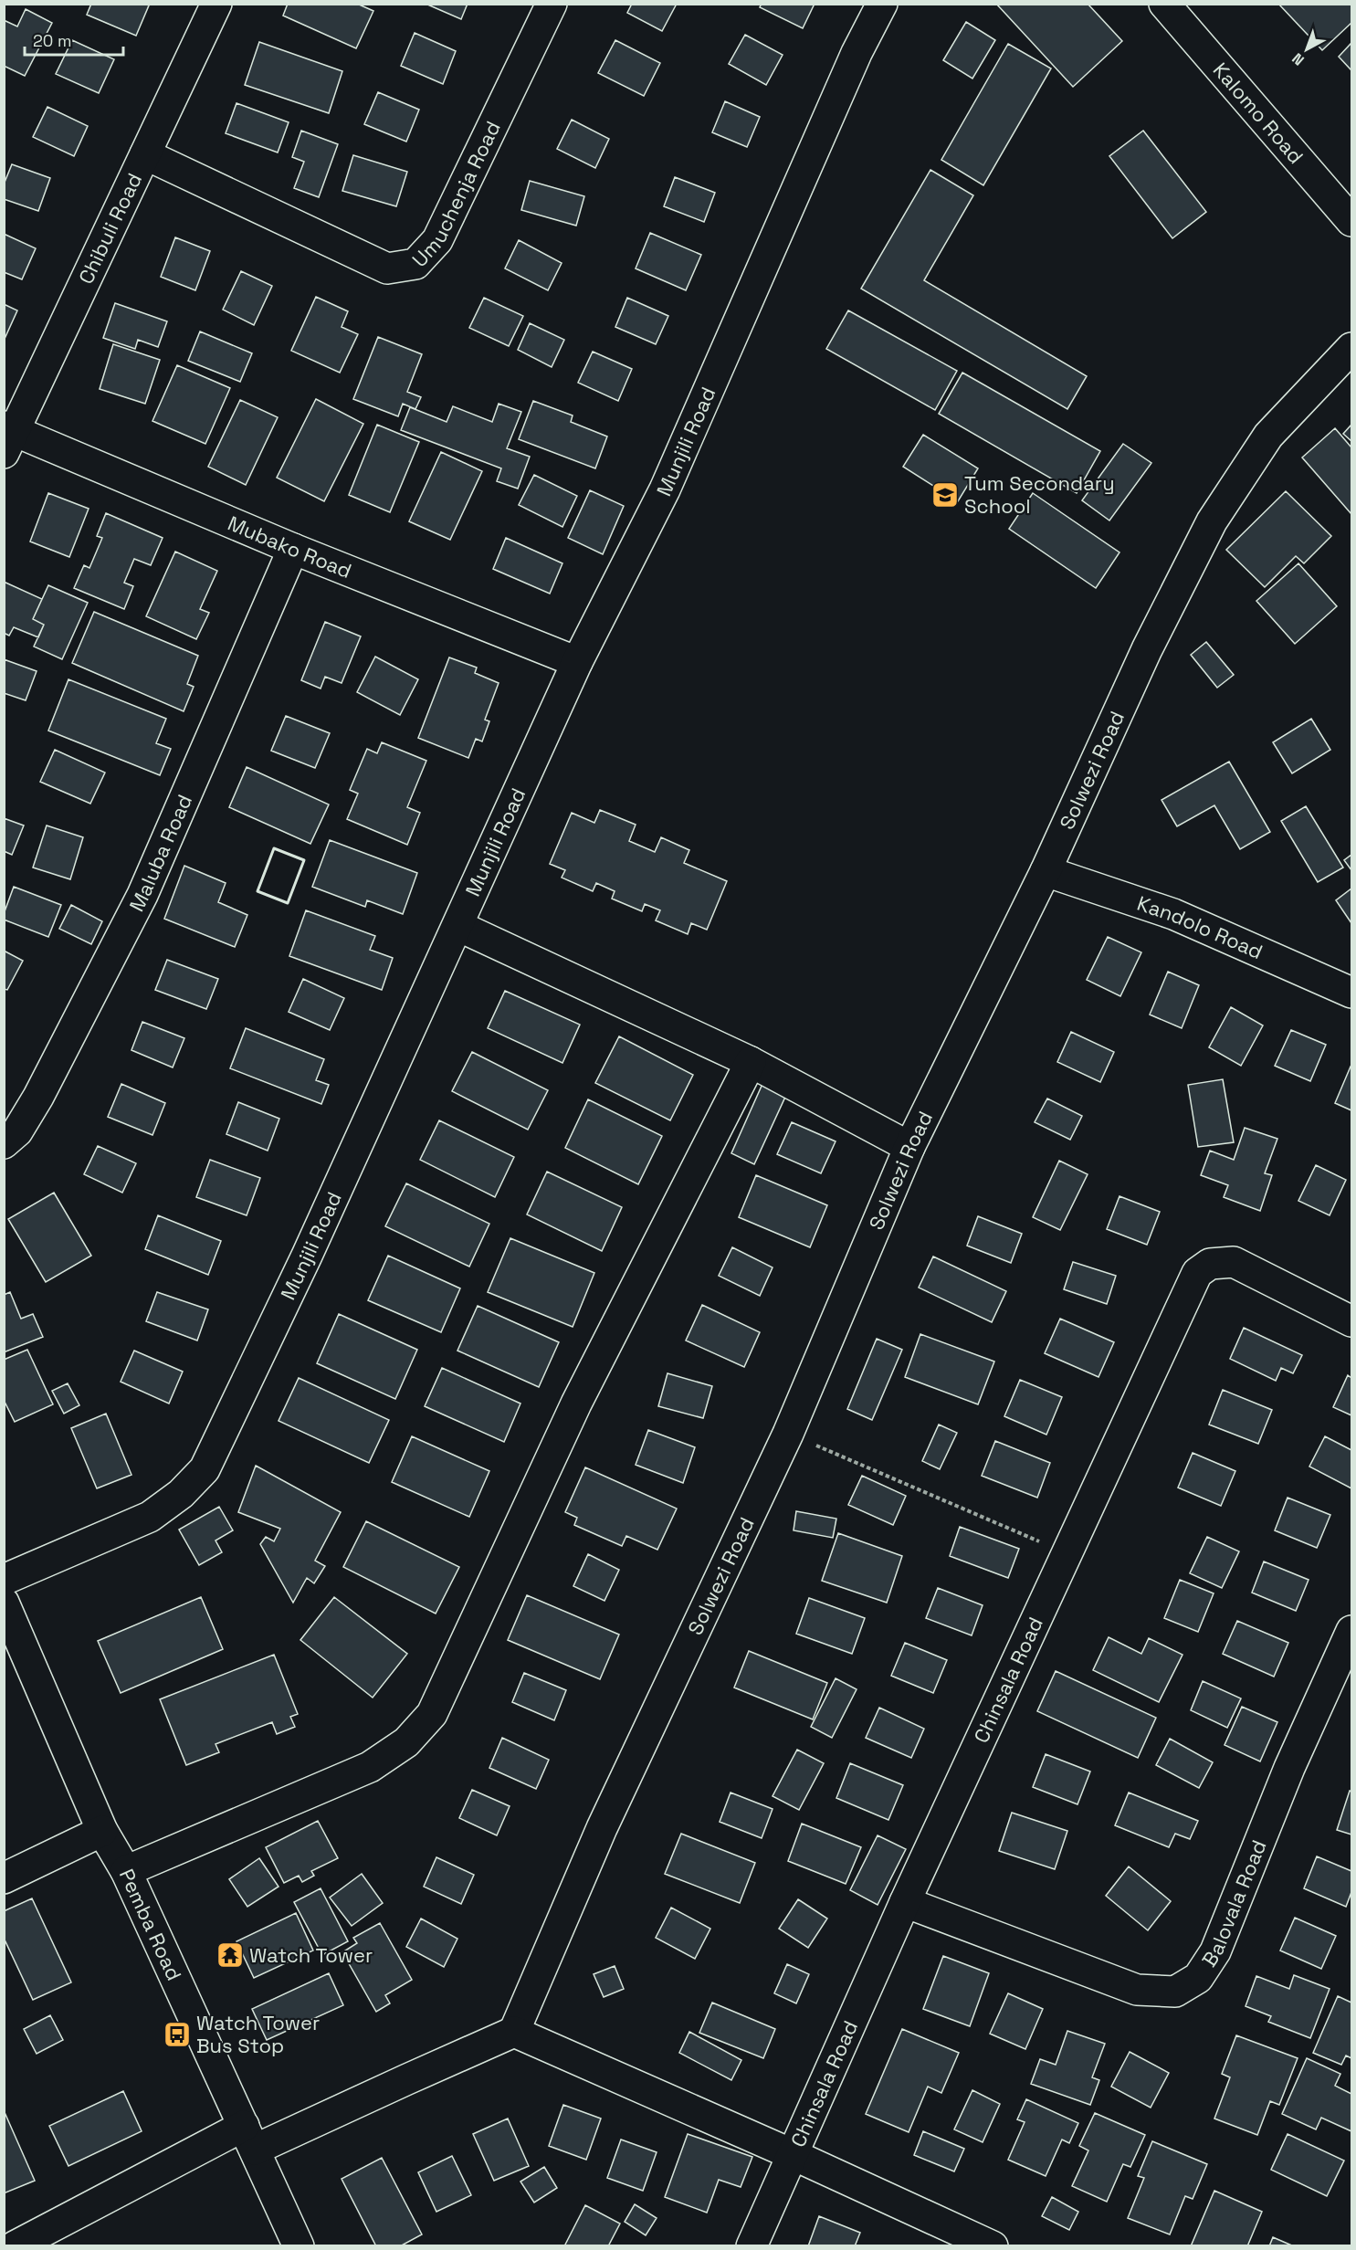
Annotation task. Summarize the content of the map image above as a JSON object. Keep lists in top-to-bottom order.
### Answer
{
  "streets": {
    "street": [
      "Kalomo Road",
      "Umuchenja Road",
      "Chibuli Road",
      "Munjili Road",
      "Mubako Road",
      "Solwezi Road",
      "Maluba Road",
      "Kandolo Road",
      "Chinsala Road",
      "Balovala Road",
      "Pemba Road"
    ]
  },
  "crossings": [
    ["Umuchenja Road", "Chibuli Road"],
    ["Chibuli Road", "Mubako Road"],
    ["Munjili Road", "Mubako Road"],
    ["Mubako Road", "Maluba Road"],
    ["Solwezi Road", "Kandolo Road"],
    ["Chinsala Road", "Balovala Road"]
  ],
  "places": {
    "school or university": ["Tum Secondary School"],
    "temple": ["Watch Tower"],
    "bus stop": ["Watch Tower Bus Stop"]
  },
  "scale_bar": "20 m",
  "north": "bottom left"
}
